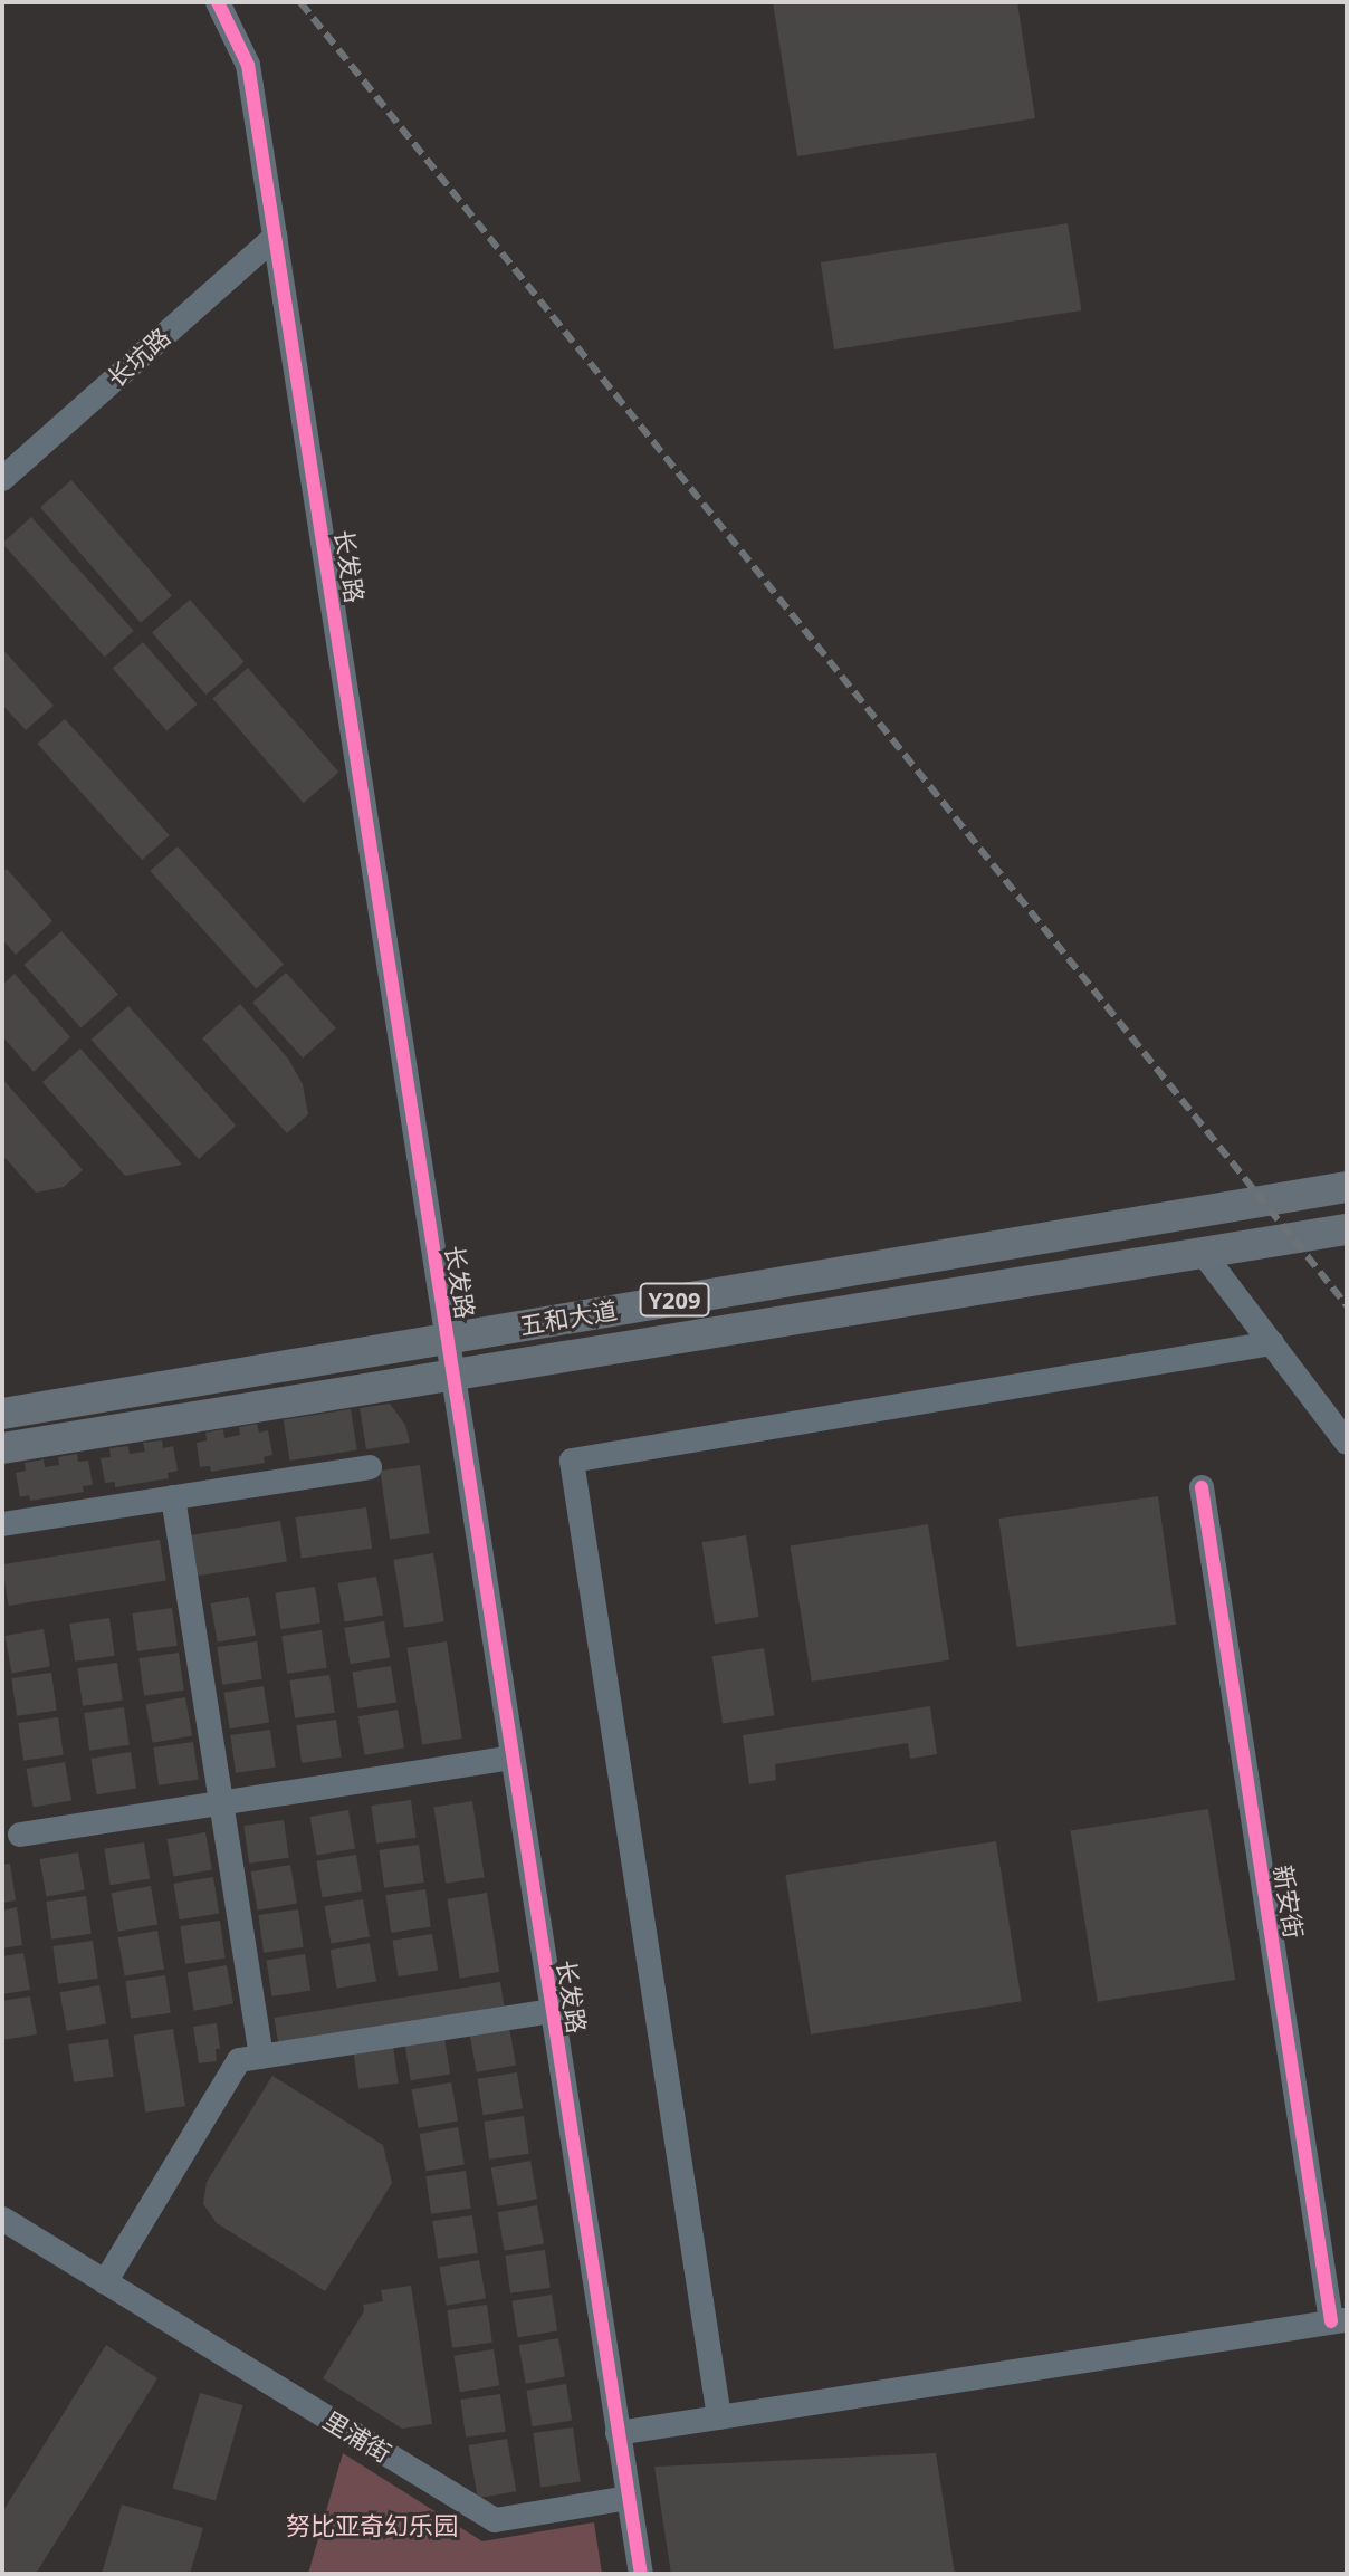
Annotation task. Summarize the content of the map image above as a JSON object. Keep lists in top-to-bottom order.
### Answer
{
  "streets": {
    "main road": ["Y209", "五和大道"],
    "street": [
      "长坑路",
      "长发路",
      "新安街",
      "里浦街"
    ]
  },
  "crossings": [
    ["长坑路", "长发路"],
    ["长发路", "五和大道"],
    ["长发路", "里浦街"]
  ],
  "parks": ["努比亚奇幻乐园"]
}
